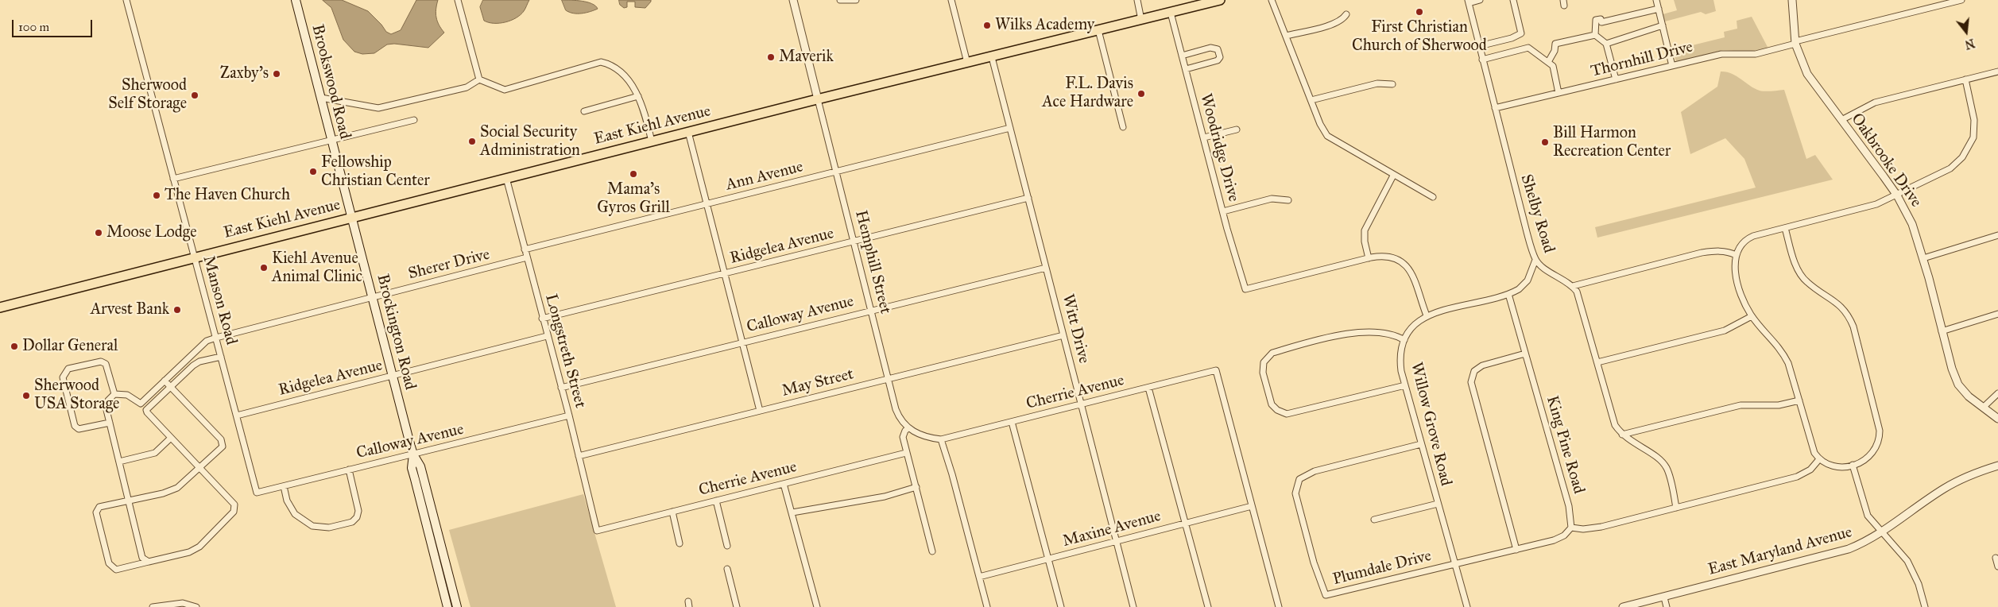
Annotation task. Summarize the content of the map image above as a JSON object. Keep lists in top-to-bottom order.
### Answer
{
  "streets": {
    "main road": ["Brookswood Road", "East Kiehl Avenue", "Brockington Road"],
    "street": [
      "Thornhill Drive",
      "Woodridge Drive",
      "Oakbrooke Drive",
      "Ann Avenue",
      "Shelby Road",
      "Ridgelea Avenue",
      "Hemphill Street",
      "Sherer Drive",
      "Manson Road",
      "Calloway Avenue",
      "Witt Drive",
      "Longstreth Street",
      "May Street",
      "Cherrie Avenue",
      "Willow Grove Road",
      "King Pine Road",
      "Maxine Avenue",
      "East Maryland Avenue",
      "Plumdale Drive"
    ]
  },
  "crossings": [
    ["Thornhill Drive", "Oakbrooke Drive"],
    ["Thornhill Drive", "Shelby Road"],
    ["Brookswood Road", "East Kiehl Avenue"],
    ["Brookswood Road", "Brockington Road"],
    ["East Kiehl Avenue", "Woodridge Drive"],
    ["East Kiehl Avenue", "Hemphill Street"],
    ["East Kiehl Avenue", "Manson Road"],
    ["East Kiehl Avenue", "Witt Drive"],
    ["East Kiehl Avenue", "Brockington Road"],
    ["East Kiehl Avenue", "Longstreth Street"],
    ["Ann Avenue", "Hemphill Street"],
    ["Ann Avenue", "Witt Drive"],
    ["Ann Avenue", "Longstreth Street"],
    ["Ridgelea Avenue", "Hemphill Street"],
    ["Ridgelea Avenue", "Manson Road"],
    ["Ridgelea Avenue", "Witt Drive"],
    ["Ridgelea Avenue", "Brockington Road"],
    ["Ridgelea Avenue", "Longstreth Street"],
    ["Hemphill Street", "Calloway Avenue"],
    ["Hemphill Street", "May Street"],
    ["Sherer Drive", "Manson Road"],
    ["Sherer Drive", "Brockington Road"],
    ["Sherer Drive", "Longstreth Street"],
    ["Manson Road", "Calloway Avenue"],
    ["Calloway Avenue", "Witt Drive"],
    ["Calloway Avenue", "Brockington Road"],
    ["Calloway Avenue", "Longstreth Street"],
    ["Witt Drive", "May Street"],
    ["Witt Drive", "Cherrie Avenue"],
    ["Witt Drive", "Maxine Avenue"],
    ["Longstreth Street", "May Street"],
    ["Longstreth Street", "Cherrie Avenue"],
    ["Cherrie Avenue", "Maxine Avenue"],
    ["Willow Grove Road", "King Pine Road"],
    ["Willow Grove Road", "Plumdale Drive"]
  ],
  "places": [
    "First Christian Church of Sherwood",
    "Wilks Academy",
    "Maverik",
    "Zaxby's",
    "F.L. Davis Ace Hardware",
    "Sherwood Self Storage",
    "Social Security Administration",
    "Bill Harmon Recreation Center",
    "Fellowship Christian Center",
    "Mama's Gyros Grill",
    "The Haven Church",
    "Moose Lodge",
    "Kiehl Avenue Animal Clinic",
    "Arvest Bank",
    "Dollar General",
    "Sherwood USA Storage"
  ],
  "scale_bar": "100 m",
  "north": "bottom"
}
